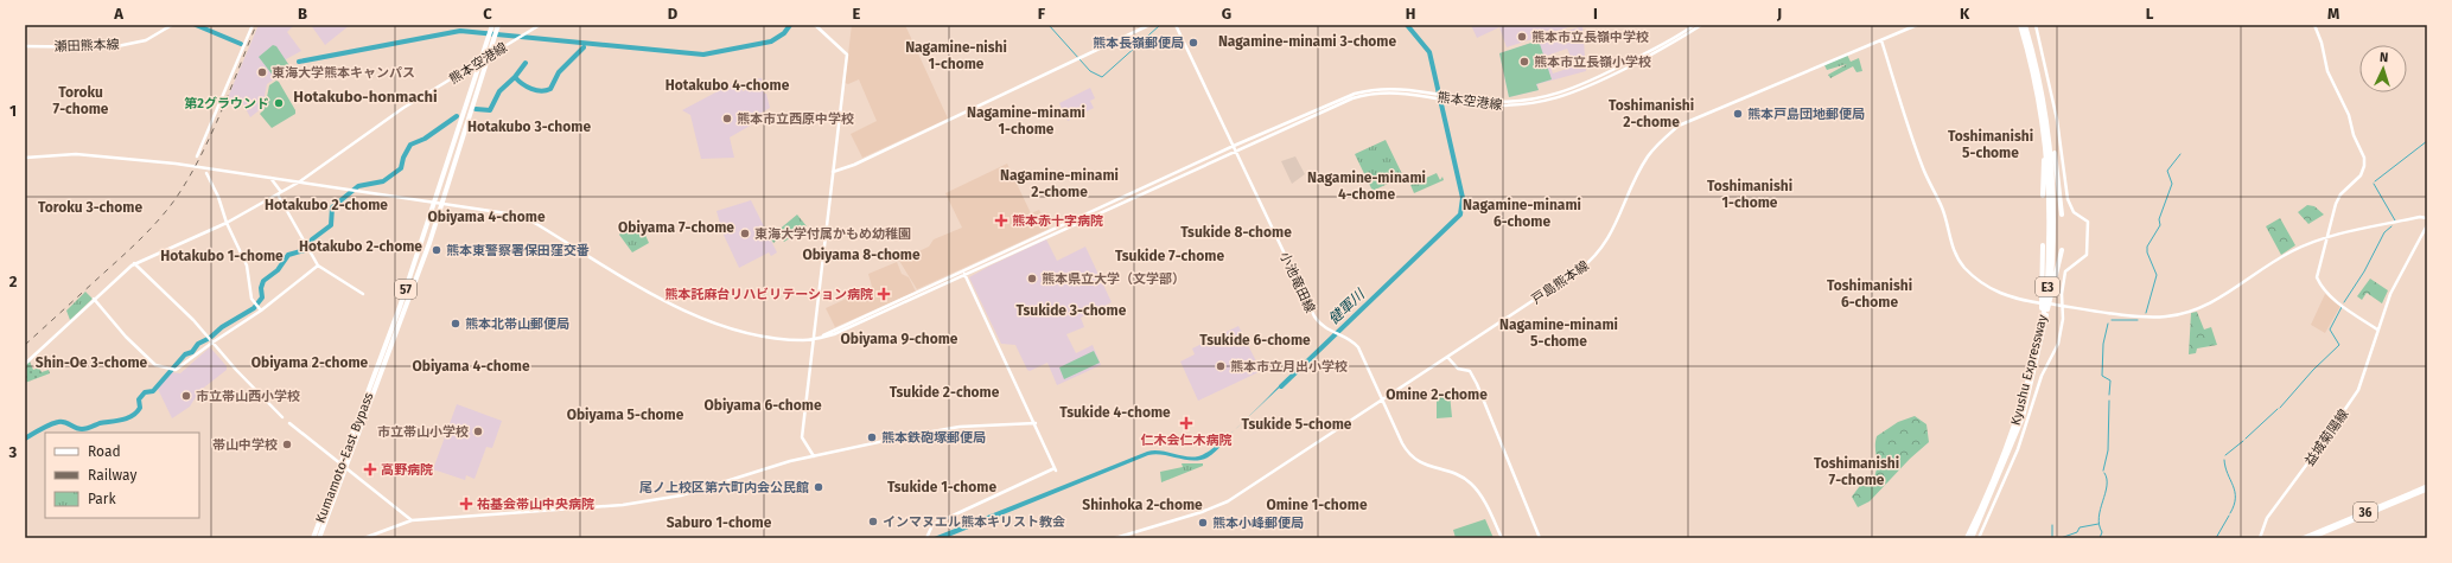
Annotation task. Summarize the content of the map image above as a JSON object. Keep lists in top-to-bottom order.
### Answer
{
  "streets": {
    "highway": [
      "E3",
      "57",
      "Kyushu Expressway",
      "Kumamoto-East Bypass"
    ],
    "main road": ["36"],
    "street": [
      "瀬田熊本線",
      "熊本空港線",
      "小池竜田線",
      "戸島熊本線",
      "益城菊陽線"
    ]
  },
  "crossings": [
    ["熊本空港線", "小池竜田線"],
    ["熊本空港線", "Kumamoto-East Bypass"],
    ["小池竜田線", "戸島熊本線"]
  ],
  "districts": [
    "Nagamine-minami 3-chome",
    "Nagamine-nishi 1-chome",
    "Hotakubo 4-chome",
    "Toroku 7-chome",
    "Hotakubo-honmachi",
    "Toshimanishi 2-chome",
    "Nagamine-minami 1-chome",
    "Hotakubo 3-chome",
    "Toshimanishi 5-chome",
    "Nagamine-minami 2-chome",
    "Nagamine-minami 4-chome",
    "Toshimanishi 1-chome",
    "Hotakubo 2-chome",
    "Nagamine-minami 6-chome",
    "Toroku 3-chome",
    "Obiyama 4-chome",
    "Obiyama 7-chome",
    "Tsukide 8-chome",
    "Hotakubo 2-chome",
    "Obiyama 8-chome",
    "Hotakubo 1-chome",
    "Tsukide 7-chome",
    "Toshimanishi 6-chome",
    "Tsukide 3-chome",
    "Nagamine-minami 5-chome",
    "Obiyama 9-chome",
    "Tsukide 6-chome",
    "Shin-Oe 3-chome",
    "Obiyama 2-chome",
    "Obiyama 4-chome",
    "Tsukide 2-chome",
    "Omine 2-chome",
    "Obiyama 6-chome",
    "Tsukide 4-chome",
    "Obiyama 5-chome",
    "Tsukide 5-chome",
    "Toshimanishi 7-chome",
    "Tsukide 1-chome",
    "Shinhoka 2-chome",
    "Omine 1-chome",
    "Saburo 1-chome"
  ],
  "water": ["健軍川"],
  "places": {
    "other": [
      "熊本市立長嶺中学校",
      "熊本長嶺郵便局",
      "熊本市立長嶺小学校",
      "東海大学熊本キャンパス",
      "第2グラウンド",
      "熊本戸島団地郵便局",
      "熊本市立西原中学校",
      "東海大学付属かもめ幼稚園",
      "熊本東警察署保田窪交番",
      "熊本県立大学（文学部）",
      "熊本北帯山郵便局",
      "熊本市立月出小学校",
      "市立帯山西小学校",
      "市立帯山小学校",
      "熊本鉄砲塚郵便局",
      "帯山中学校",
      "尾ノ上校区第六町内会公民館",
      "インマヌエル熊本キリスト教会",
      "熊本小峰郵便局"
    ],
    "health": [
      "熊本赤十字病院",
      "熊本託麻台リハビリテーション病院",
      "仁木会仁木病院",
      "高野病院",
      "祐基会帯山中央病院"
    ]
  },
  "legend": ["Road", "Railway", "Park"],
  "north": "top",
  "grid": {
    "columns": [
      "A",
      "B",
      "C",
      "D",
      "E",
      "F",
      "G",
      "H",
      "I",
      "J",
      "K",
      "L",
      "M"
    ],
    "rows": ["1", "2", "3"]
  }
}
